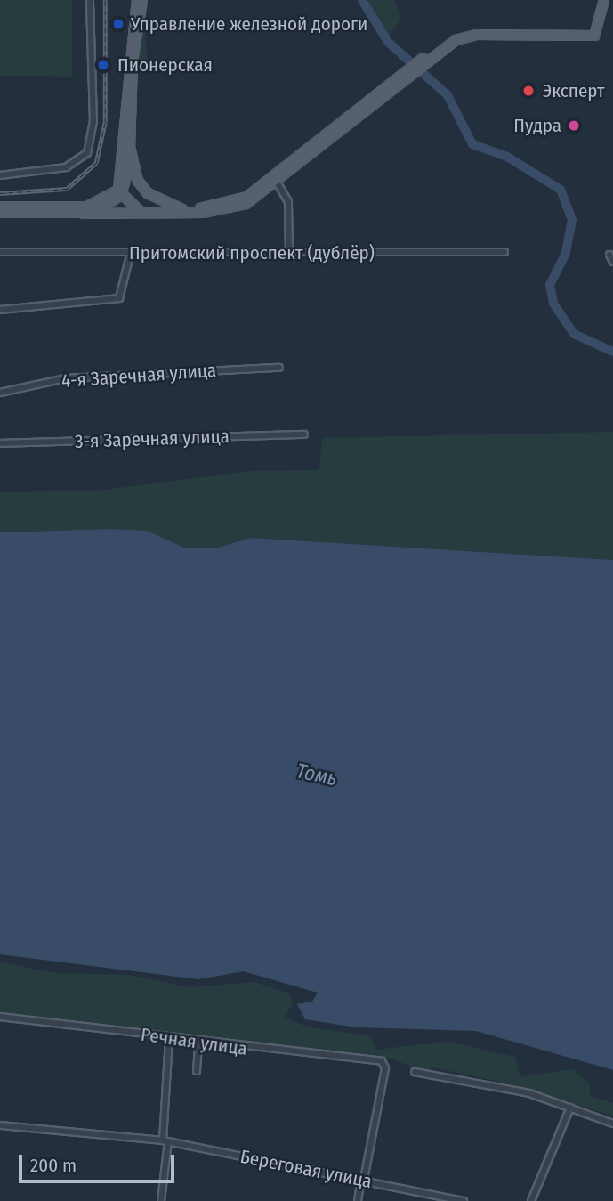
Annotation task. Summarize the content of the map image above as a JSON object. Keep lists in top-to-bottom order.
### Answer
{
  "streets": {
    "street": [
      "Притомский проспект (дублёр)",
      "4-я Заречная улица",
      "3-я Заречная улица",
      "Речная улица",
      "Береговая улица"
    ]
  },
  "crossings": [
    ["Речная улица", "Береговая улица"]
  ],
  "water": ["Томь"],
  "places": [
    "Управление железной дороги",
    "Пионерская",
    "Эксперт",
    "Пудра"
  ],
  "scale_bar": "200 m"
}
